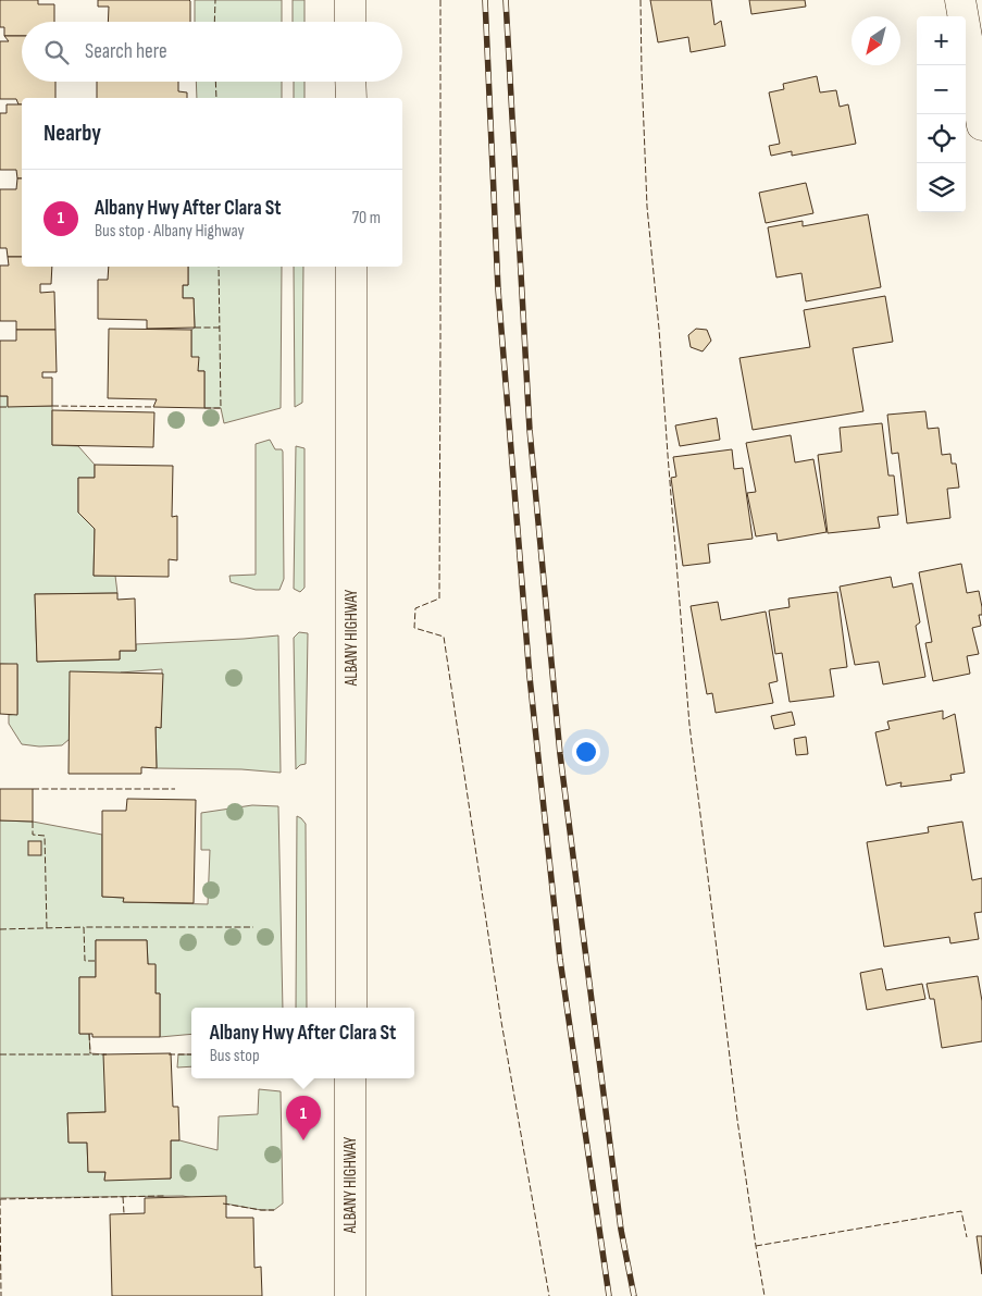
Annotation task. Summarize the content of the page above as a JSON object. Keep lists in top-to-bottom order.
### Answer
{
  "streets": {
    "main road": ["ALBANY HIGHWAY"]
  },
  "north": "bottom left",
  "page": {
    "map_buttons": ["+", "−"],
    "search": "Search here",
    "heading": "Nearby",
    "list": [
      {
        "mark": "1",
        "name": "Albany Hwy After Clara St",
        "note": "Bus stop · Albany Highway",
        "value": "70 m"
      }
    ],
    "popup": ["Albany Hwy After Clara St", "Bus stop"],
    "pins": "1"
  }
}
